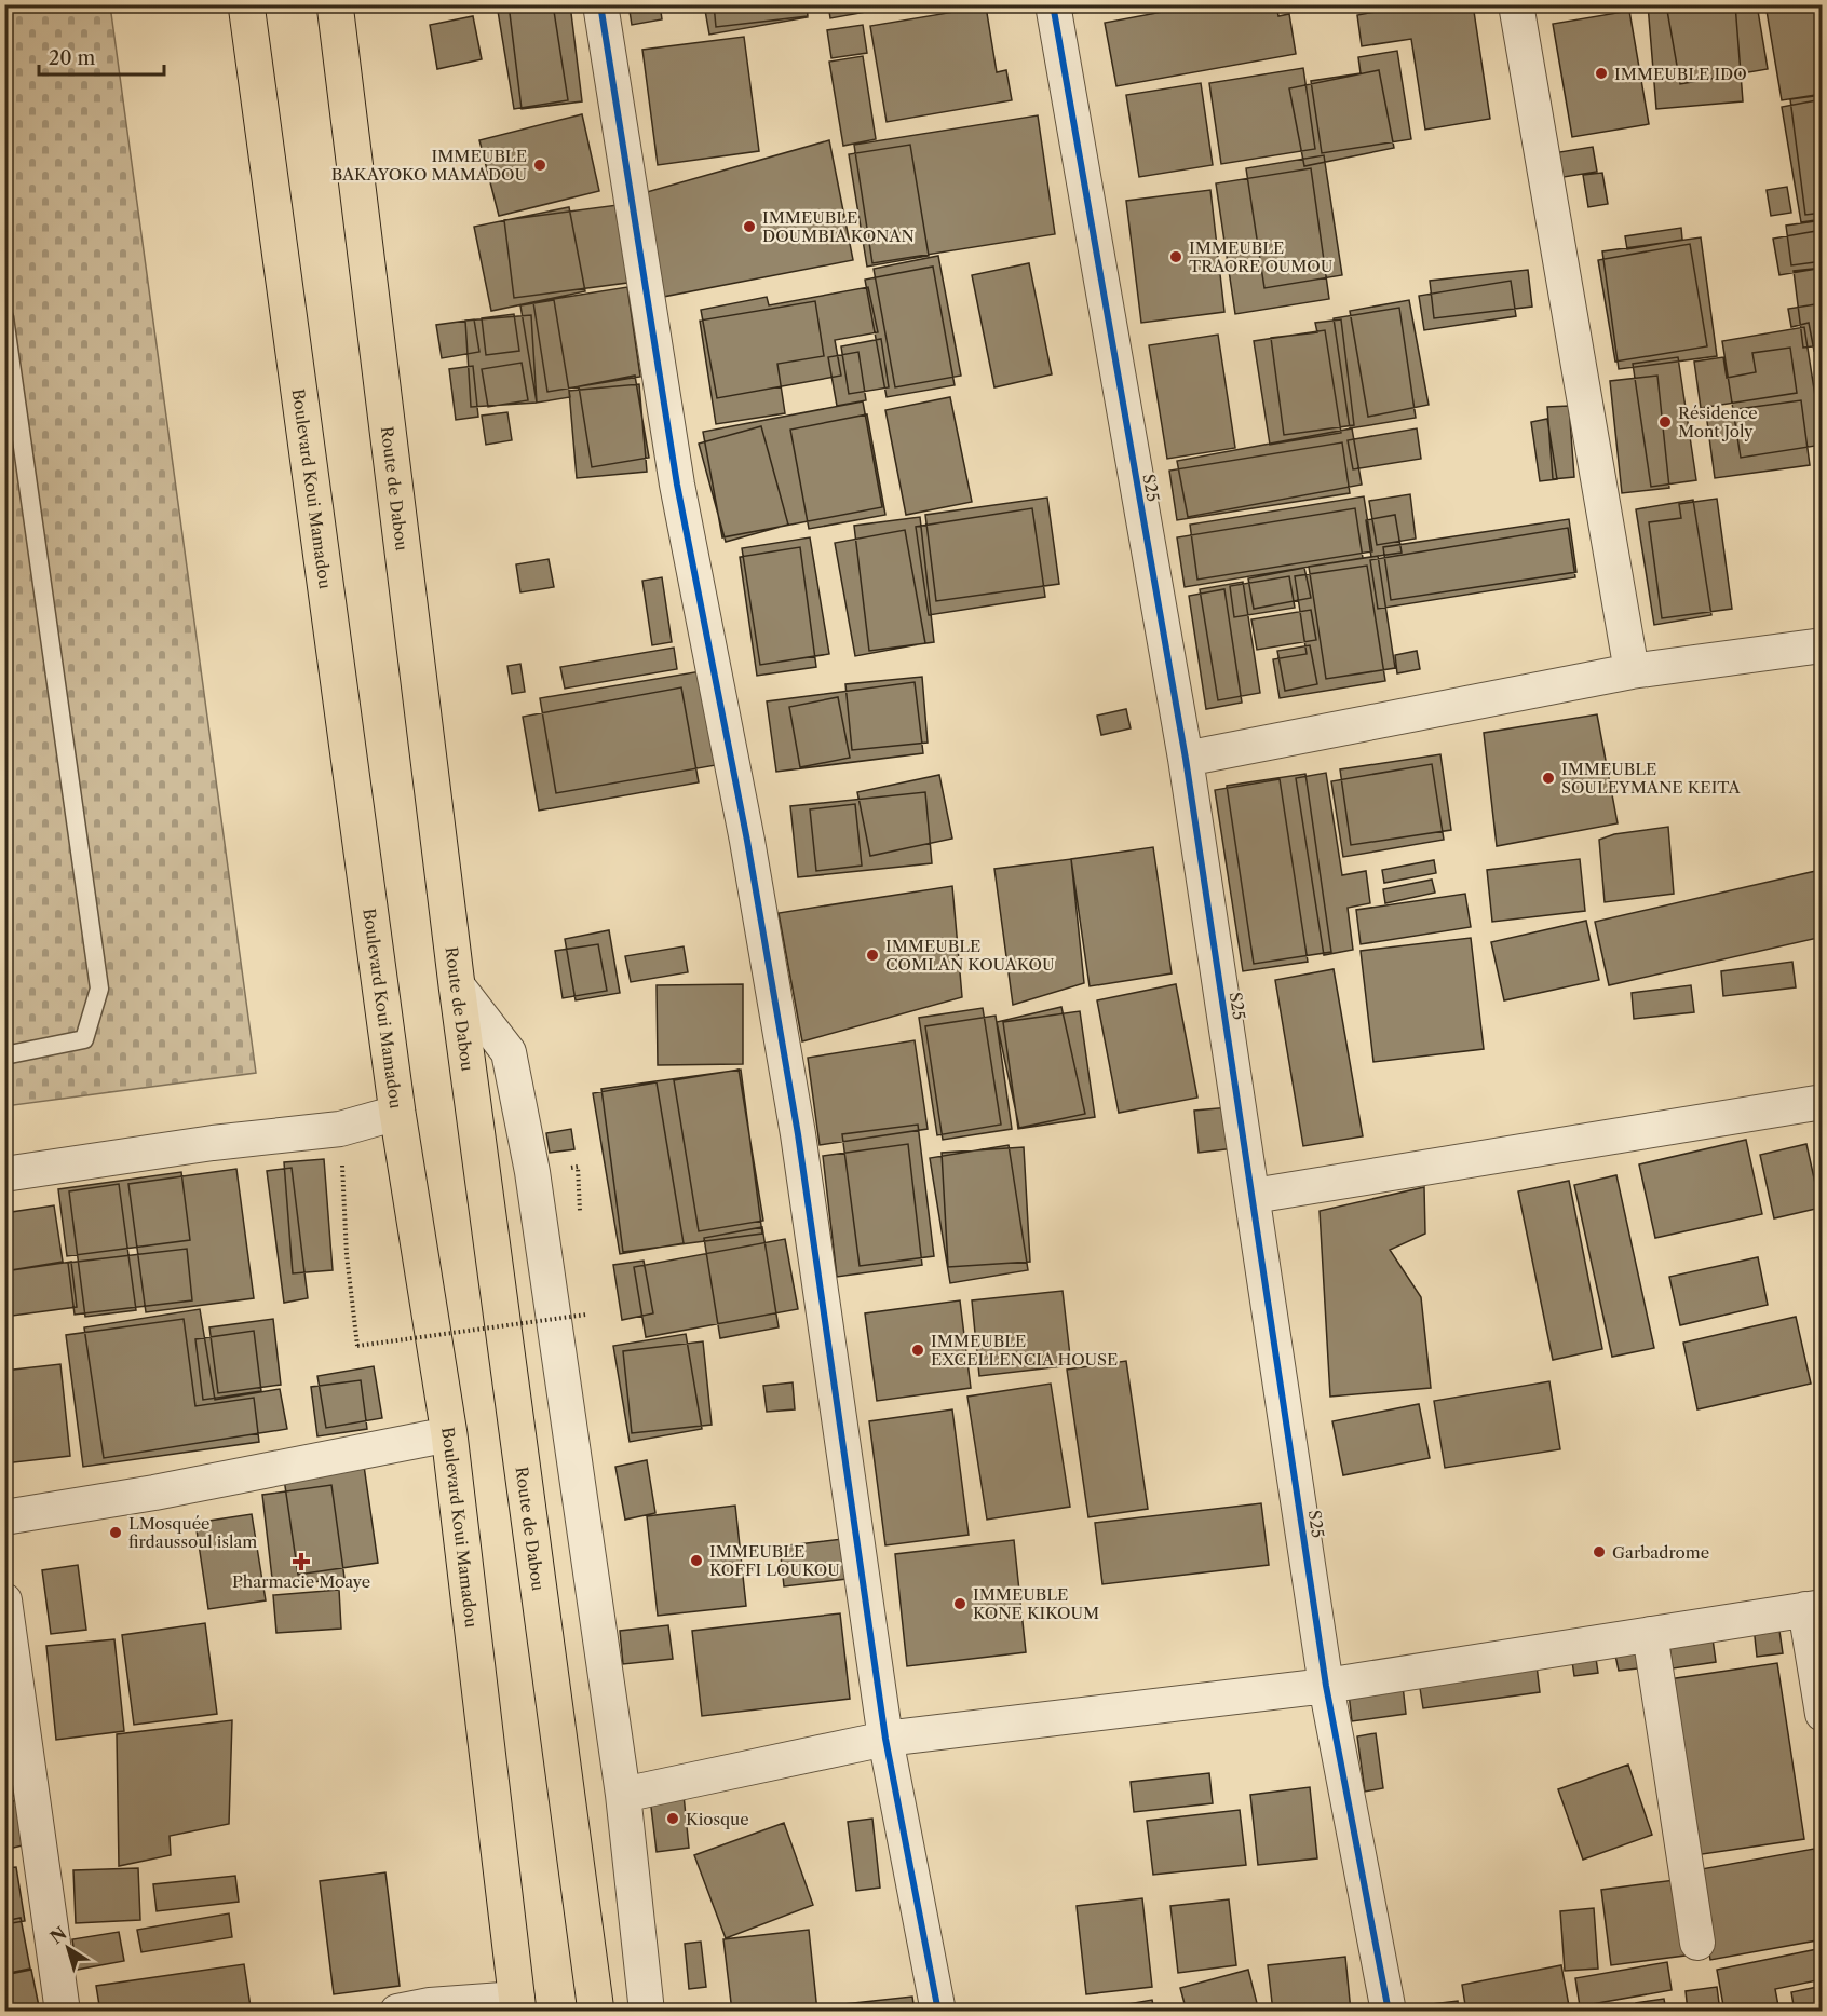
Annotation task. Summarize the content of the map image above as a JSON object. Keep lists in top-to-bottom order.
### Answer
{
  "streets": {
    "main road": ["Boulevard Koui Mamadou", "Route de Dabou"],
    "street": ["S25"]
  },
  "places": {
    "other": [
      "IMMEUBLE IDO",
      "IMMEUBLE BAKAYOKO MAMADOU",
      "IMMEUBLE DOUMBIA KONAN",
      "IMMEUBLE TRAORE OUMOU",
      "Résidence Mont Joly",
      "IMMEUBLE SOULEYMANE KEITA",
      "IMMEUBLE COMLAN KOUAKOU",
      "IMMEUBLE EXCELLENCIA HOUSE",
      "LMosquée firdaussoul islam",
      "Garbadrome",
      "IMMEUBLE KOFFI LOUKOU",
      "IMMEUBLE KONE KIKOUM",
      "Kiosque"
    ],
    "health": ["Pharmacie Moaye"]
  },
  "scale_bar": "20 m",
  "north": "top left"
}
